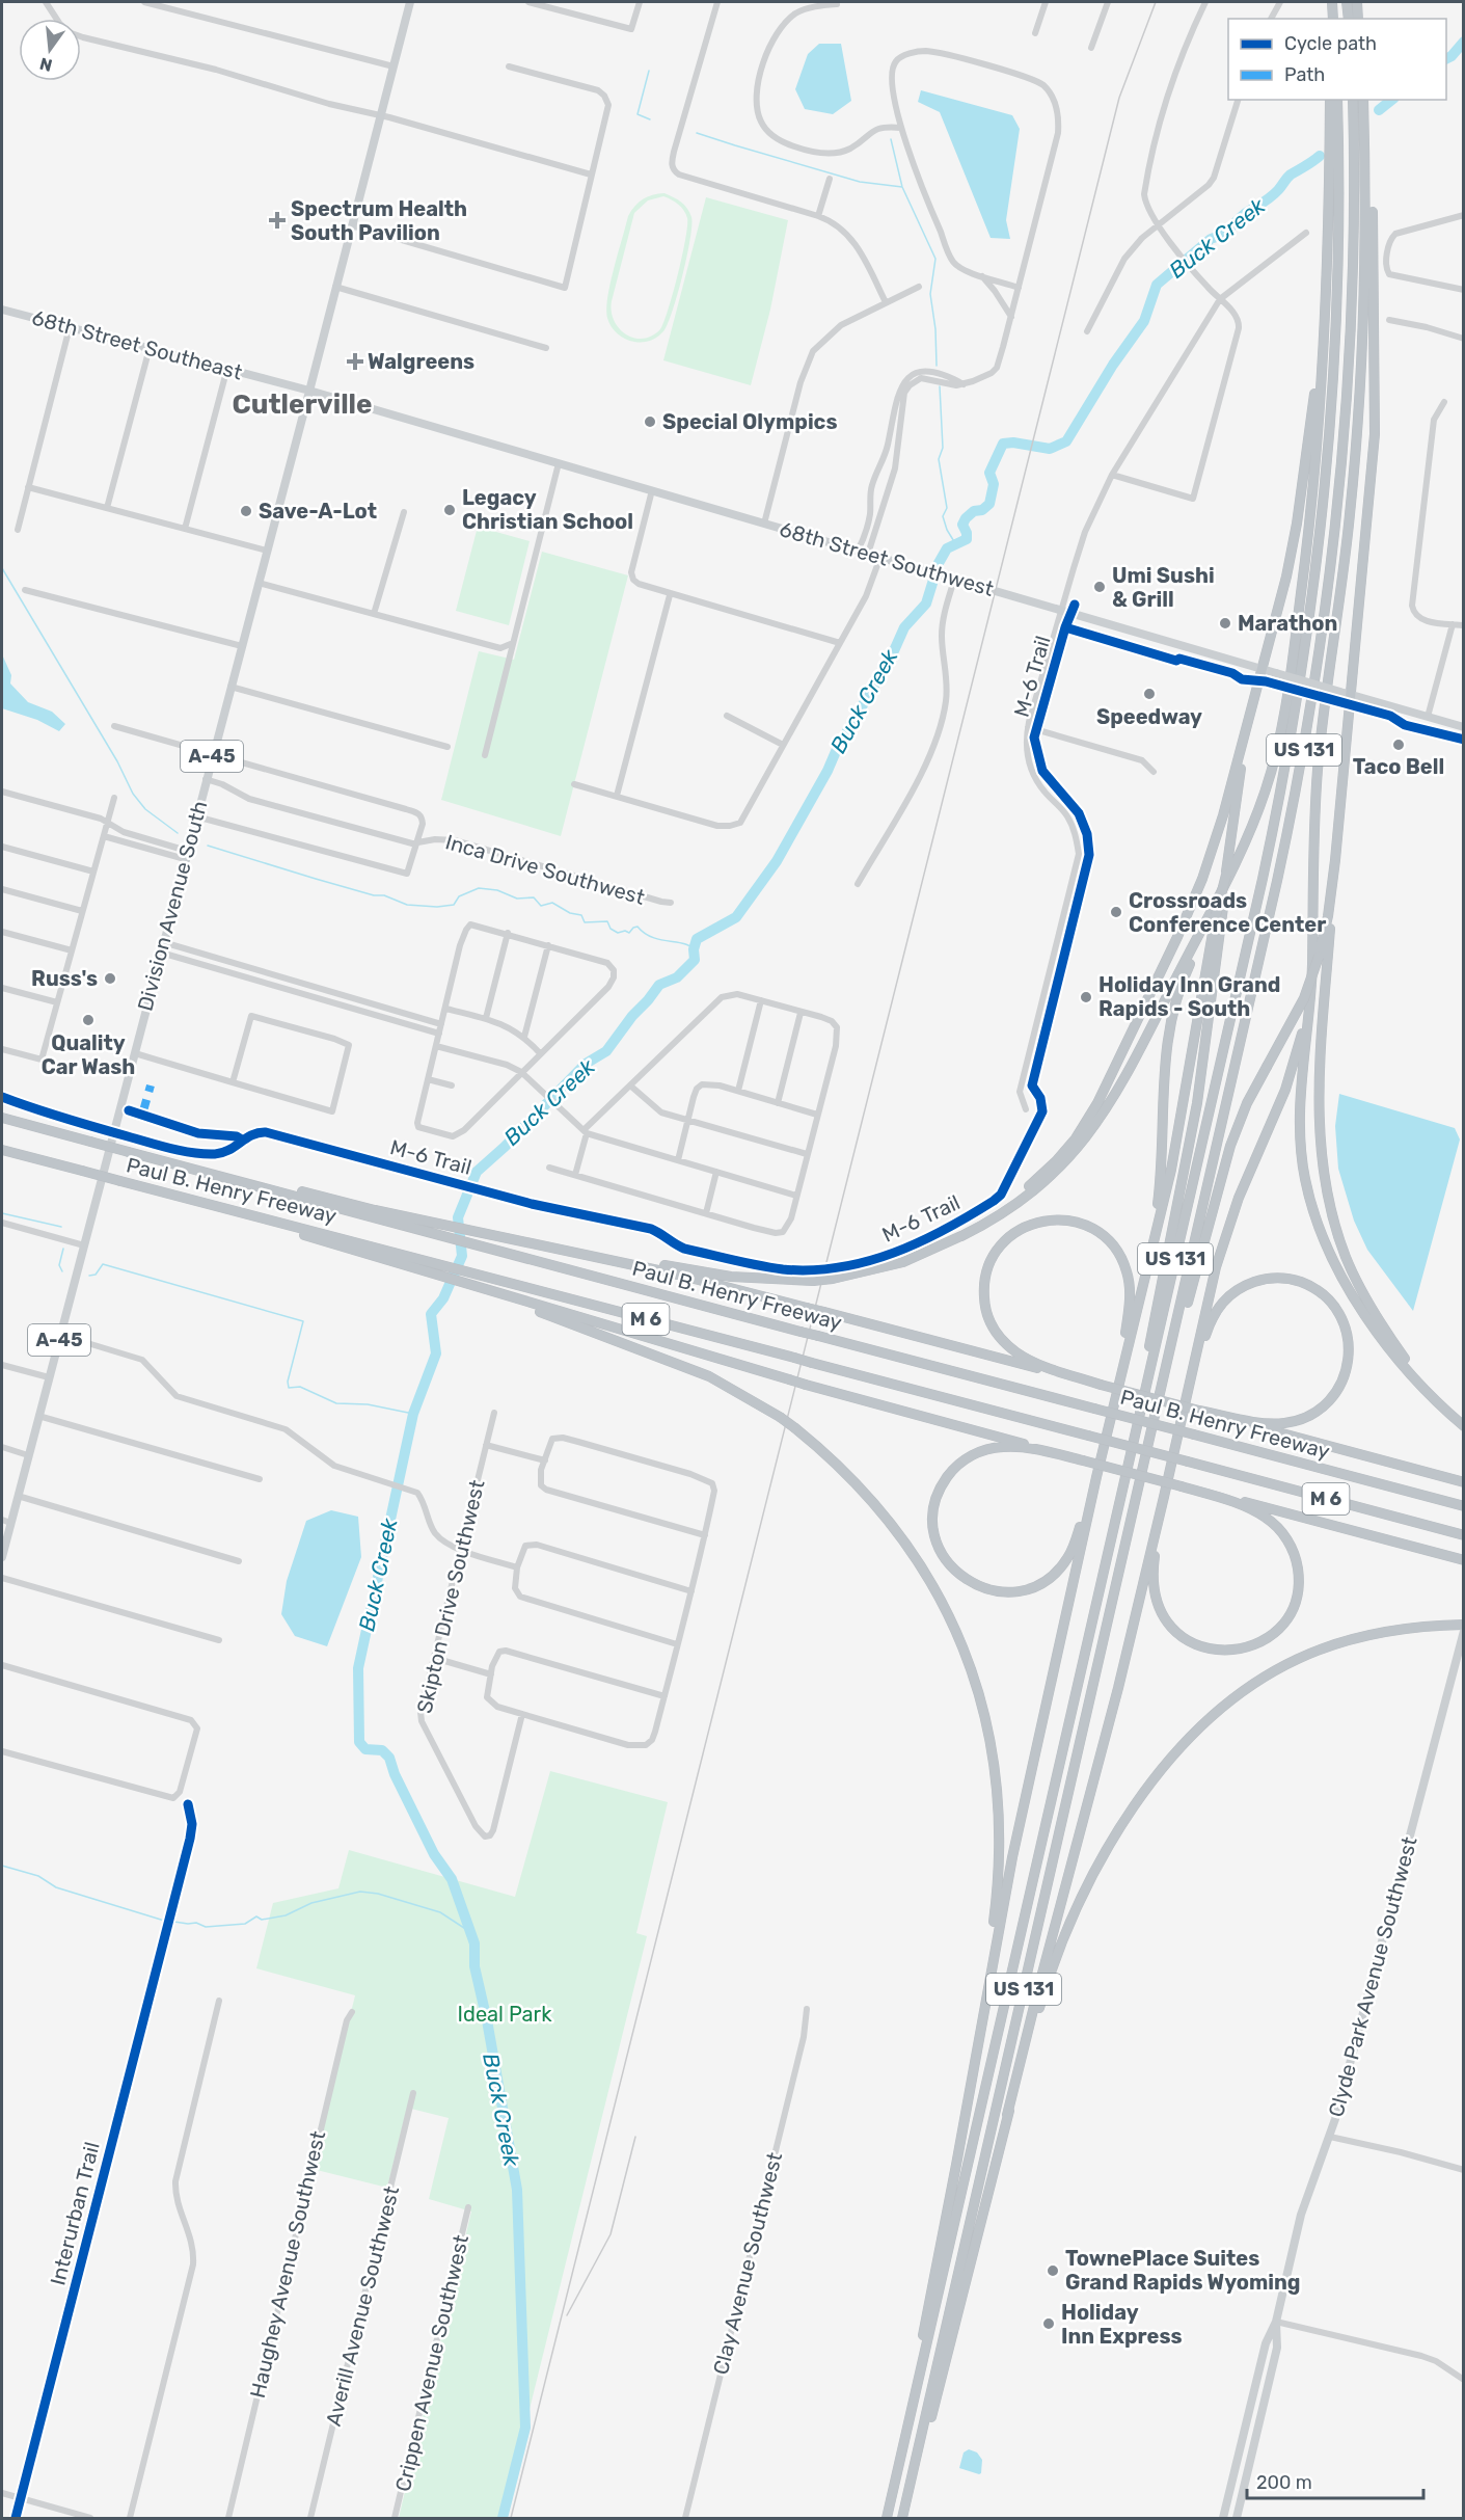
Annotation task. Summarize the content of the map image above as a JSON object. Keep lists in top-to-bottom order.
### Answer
{
  "streets": {
    "highway": ["US 131", "Paul B. Henry Freeway", "M 6"],
    "main road": [
      "68th Street Southeast",
      "68th Street Southwest",
      "A-45",
      "Division Avenue South",
      "Clyde Park Avenue Southwest"
    ],
    "street": [
      "Inca Drive Southwest",
      "Skipton Drive Southwest",
      "Clay Avenue Southwest",
      "Haughey Avenue Southwest",
      "Averill Avenue Southwest",
      "Crippen Avenue Southwest"
    ],
    "cycle path": ["M-6 Trail", "Interurban Trail"]
  },
  "crossings": [
    ["68th Street Southeast", "68th Street Southwest"],
    ["68th Street Southeast", "Division Avenue South"],
    ["68th Street Southwest", "Division Avenue South"],
    ["Inca Drive Southwest", "Division Avenue South"],
    ["Paul B. Henry Freeway", "M 6"]
  ],
  "districts": ["Cutlerville"],
  "water": ["Buck Creek"],
  "parks": ["Ideal Park"],
  "places": {
    "health": ["Spectrum Health South Pavilion", "Walgreens"],
    "other": [
      "Special Olympics",
      "Legacy Christian School",
      "Save-A-Lot",
      "Umi Sushi & Grill",
      "Marathon",
      "Speedway",
      "Taco Bell",
      "Crossroads Conference Center",
      "Russ's",
      "Holiday Inn Grand Rapids - South",
      "Quality Car Wash",
      "TownePlace Suites Grand Rapids Wyoming",
      "Holiday Inn Express"
    ]
  },
  "legend": ["Cycle path", "Path"],
  "scale_bar": "200 m",
  "north": "bottom"
}
